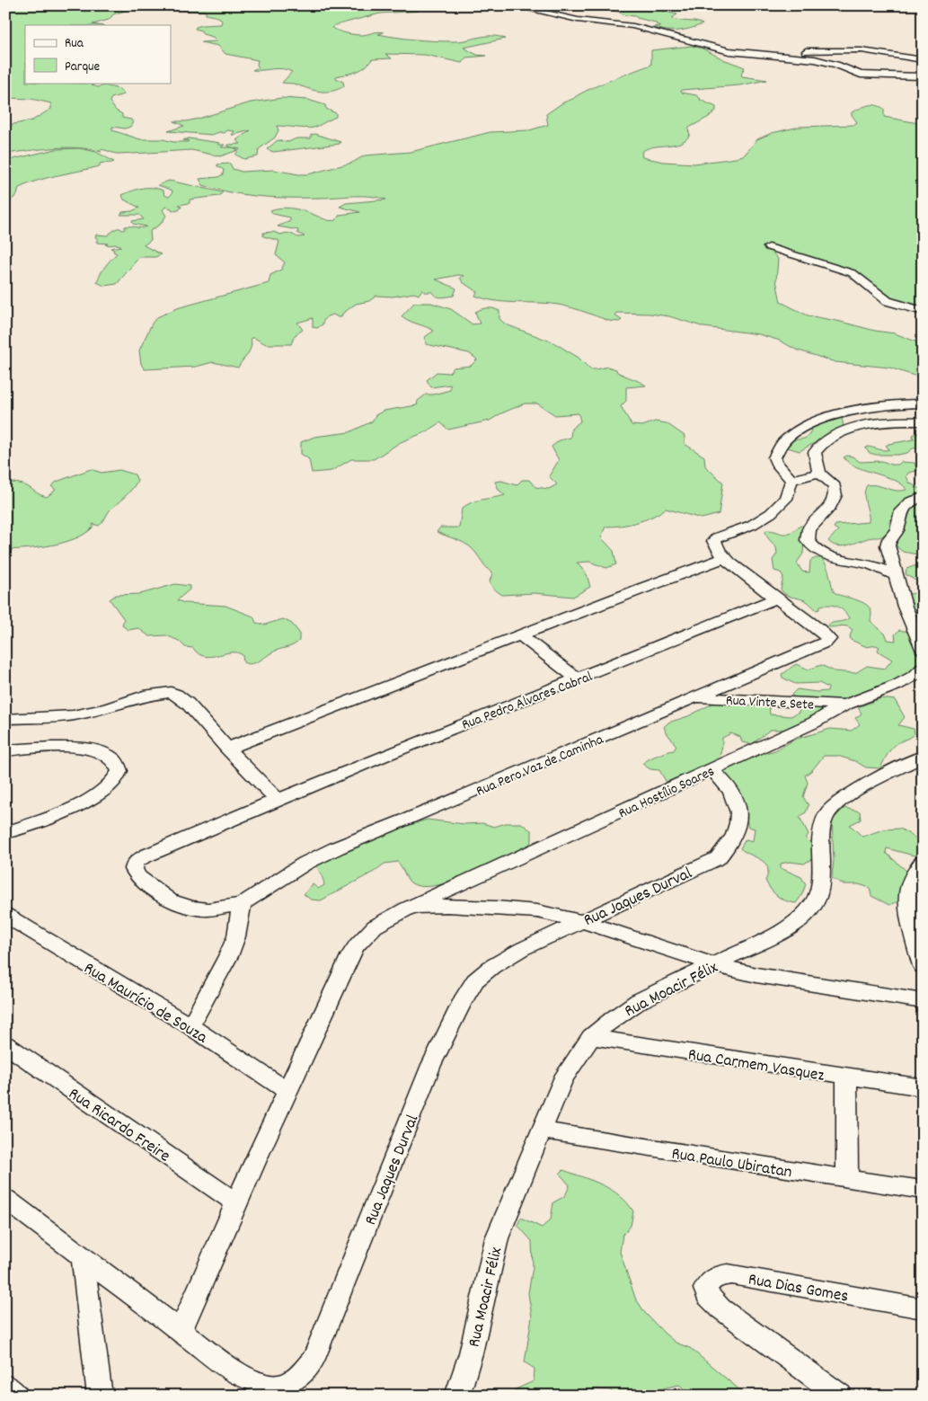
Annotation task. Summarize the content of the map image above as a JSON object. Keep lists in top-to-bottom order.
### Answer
{
  "streets": {
    "street": [
      "Rua Pedro Alvares Cabral",
      "Rua Vinte e Sete",
      "Rua Pero Vaz de Caminha",
      "Rua Hostílio Soares",
      "Rua Jaques Durval",
      "Rua Moacir Félix",
      "Rua Maurício de Souza",
      "Rua Carmem Vasquez",
      "Rua Ricardo Freire",
      "Rua Paulo Ubiratan",
      "Rua Dias Gomes"
    ]
  },
  "crossings": [
    ["Rua Pedro Alvares Cabral", "Rua Pero Vaz de Caminha"],
    ["Rua Vinte e Sete", "Rua Pero Vaz de Caminha"],
    ["Rua Vinte e Sete", "Rua Hostílio Soares"],
    ["Rua Hostílio Soares", "Rua Jaques Durval"],
    ["Rua Hostílio Soares", "Rua Maurício de Souza"],
    ["Rua Hostílio Soares", "Rua Ricardo Freire"],
    ["Rua Moacir Félix", "Rua Carmem Vasquez"],
    ["Rua Moacir Félix", "Rua Paulo Ubiratan"]
  ],
  "legend": ["Rua", "Parque"]
}
